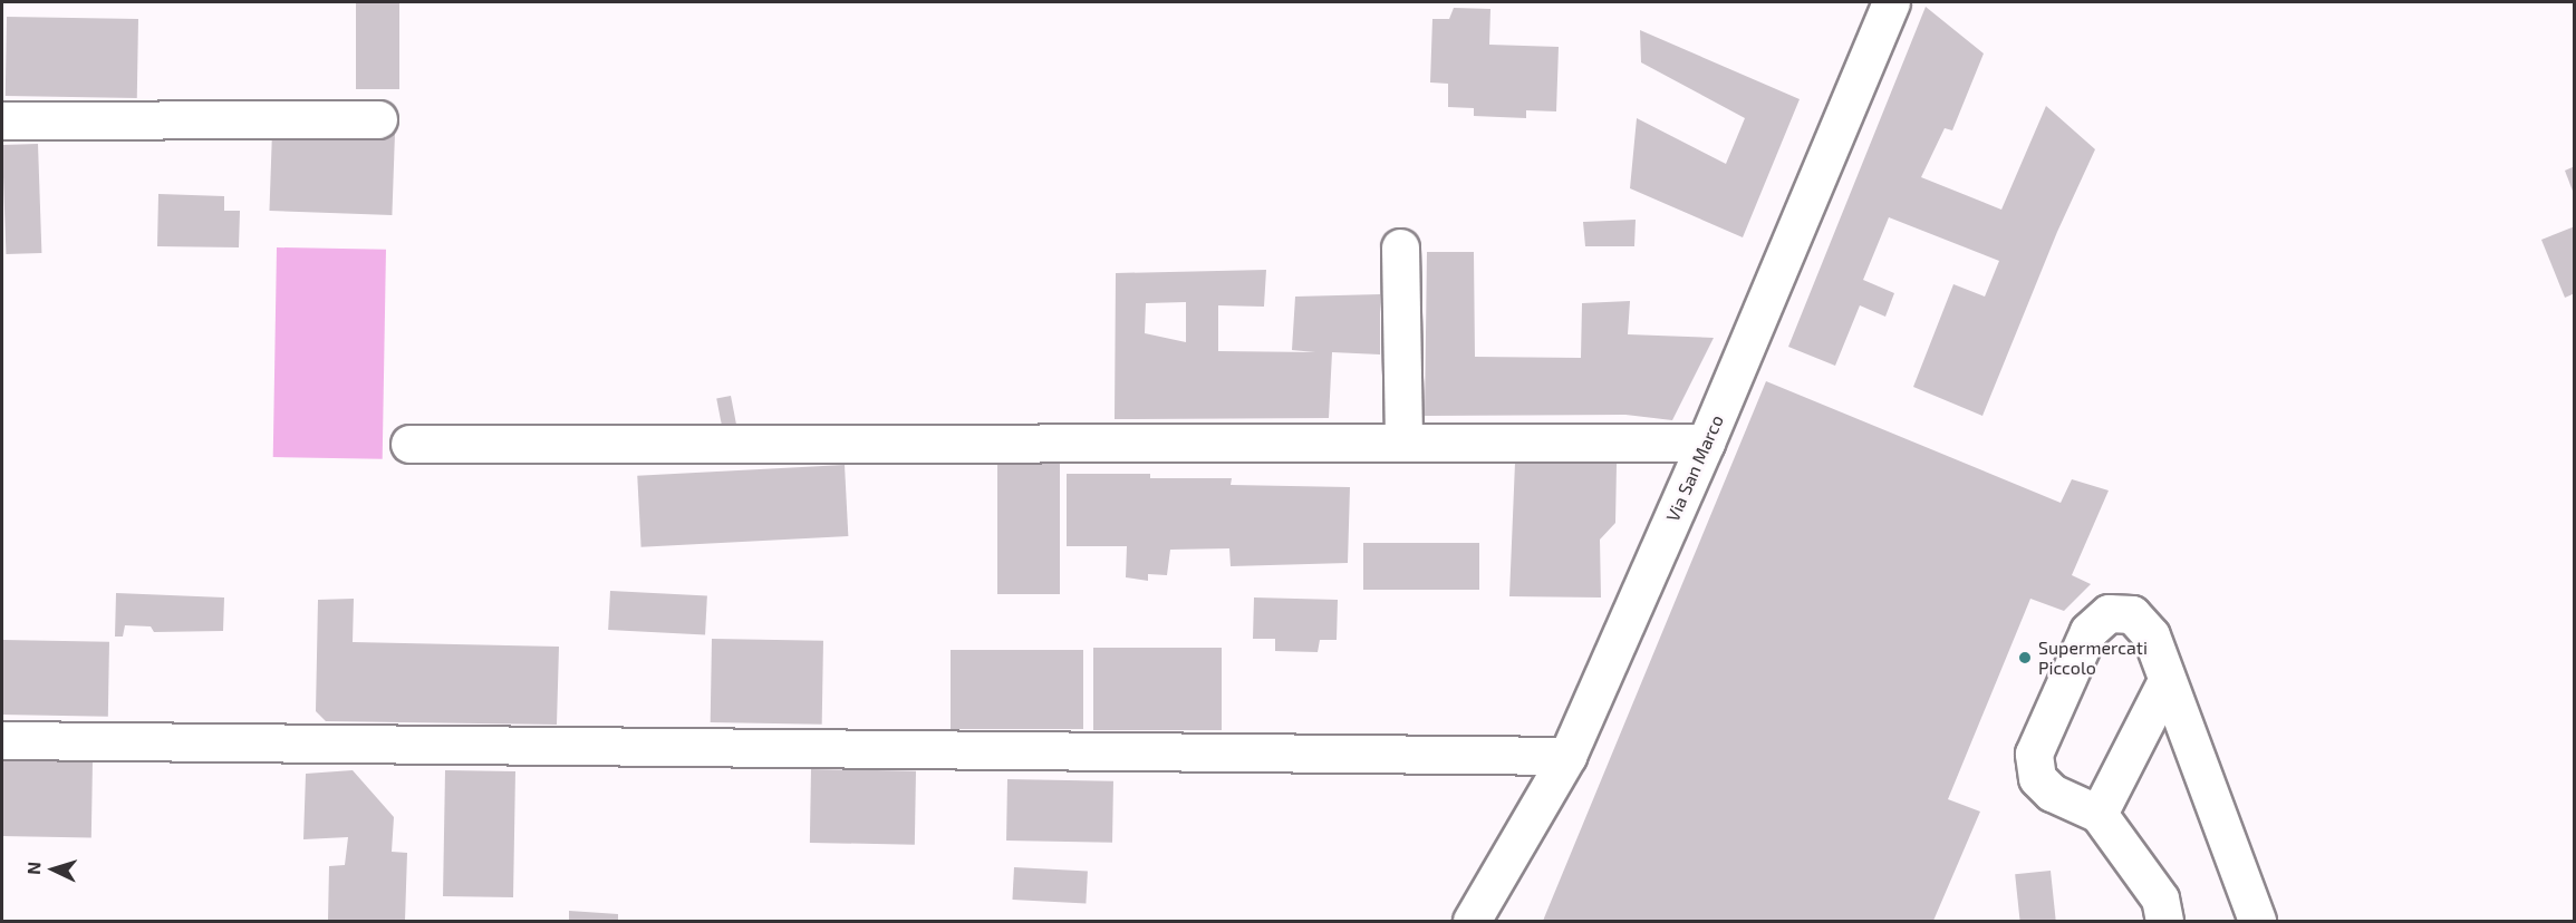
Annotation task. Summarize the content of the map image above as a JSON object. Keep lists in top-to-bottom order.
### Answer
{
  "streets": {
    "street": ["Via San Marco"]
  },
  "places": ["Supermercati Piccolo"],
  "north": "left"
}
